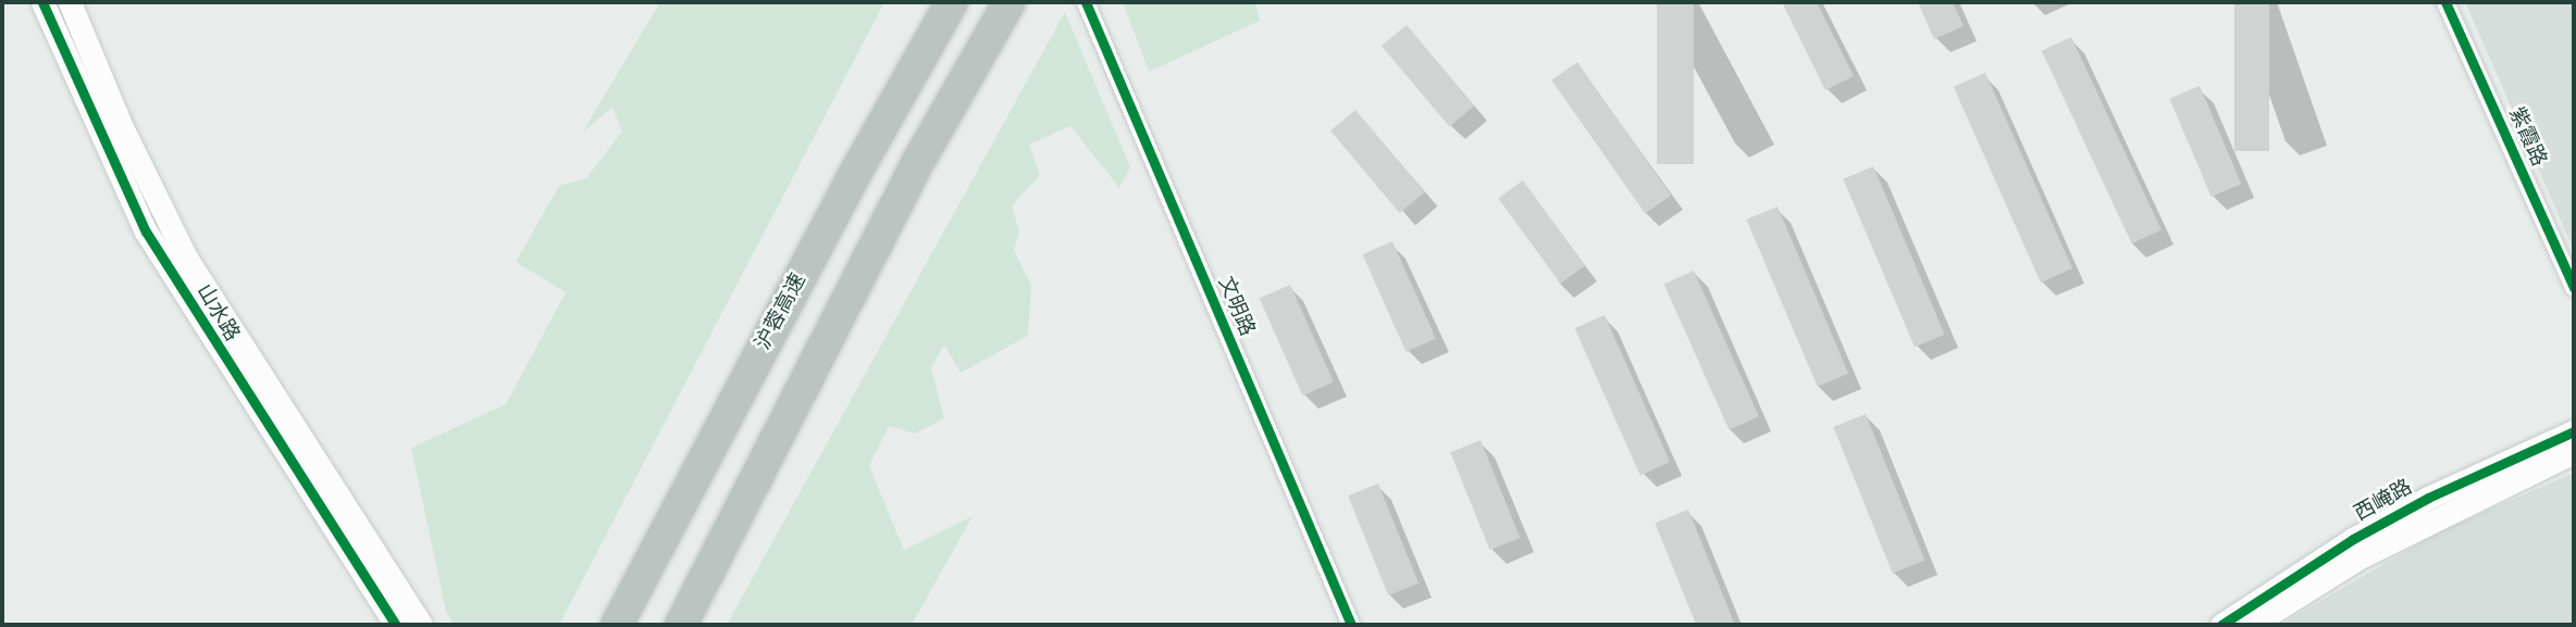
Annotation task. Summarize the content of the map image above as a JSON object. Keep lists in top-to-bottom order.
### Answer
{
  "streets": {
    "highway": ["沪蓉高速"],
    "street": [
      "紫霞路",
      "文明路",
      "山水路",
      "西崦路"
    ]
  }
}
